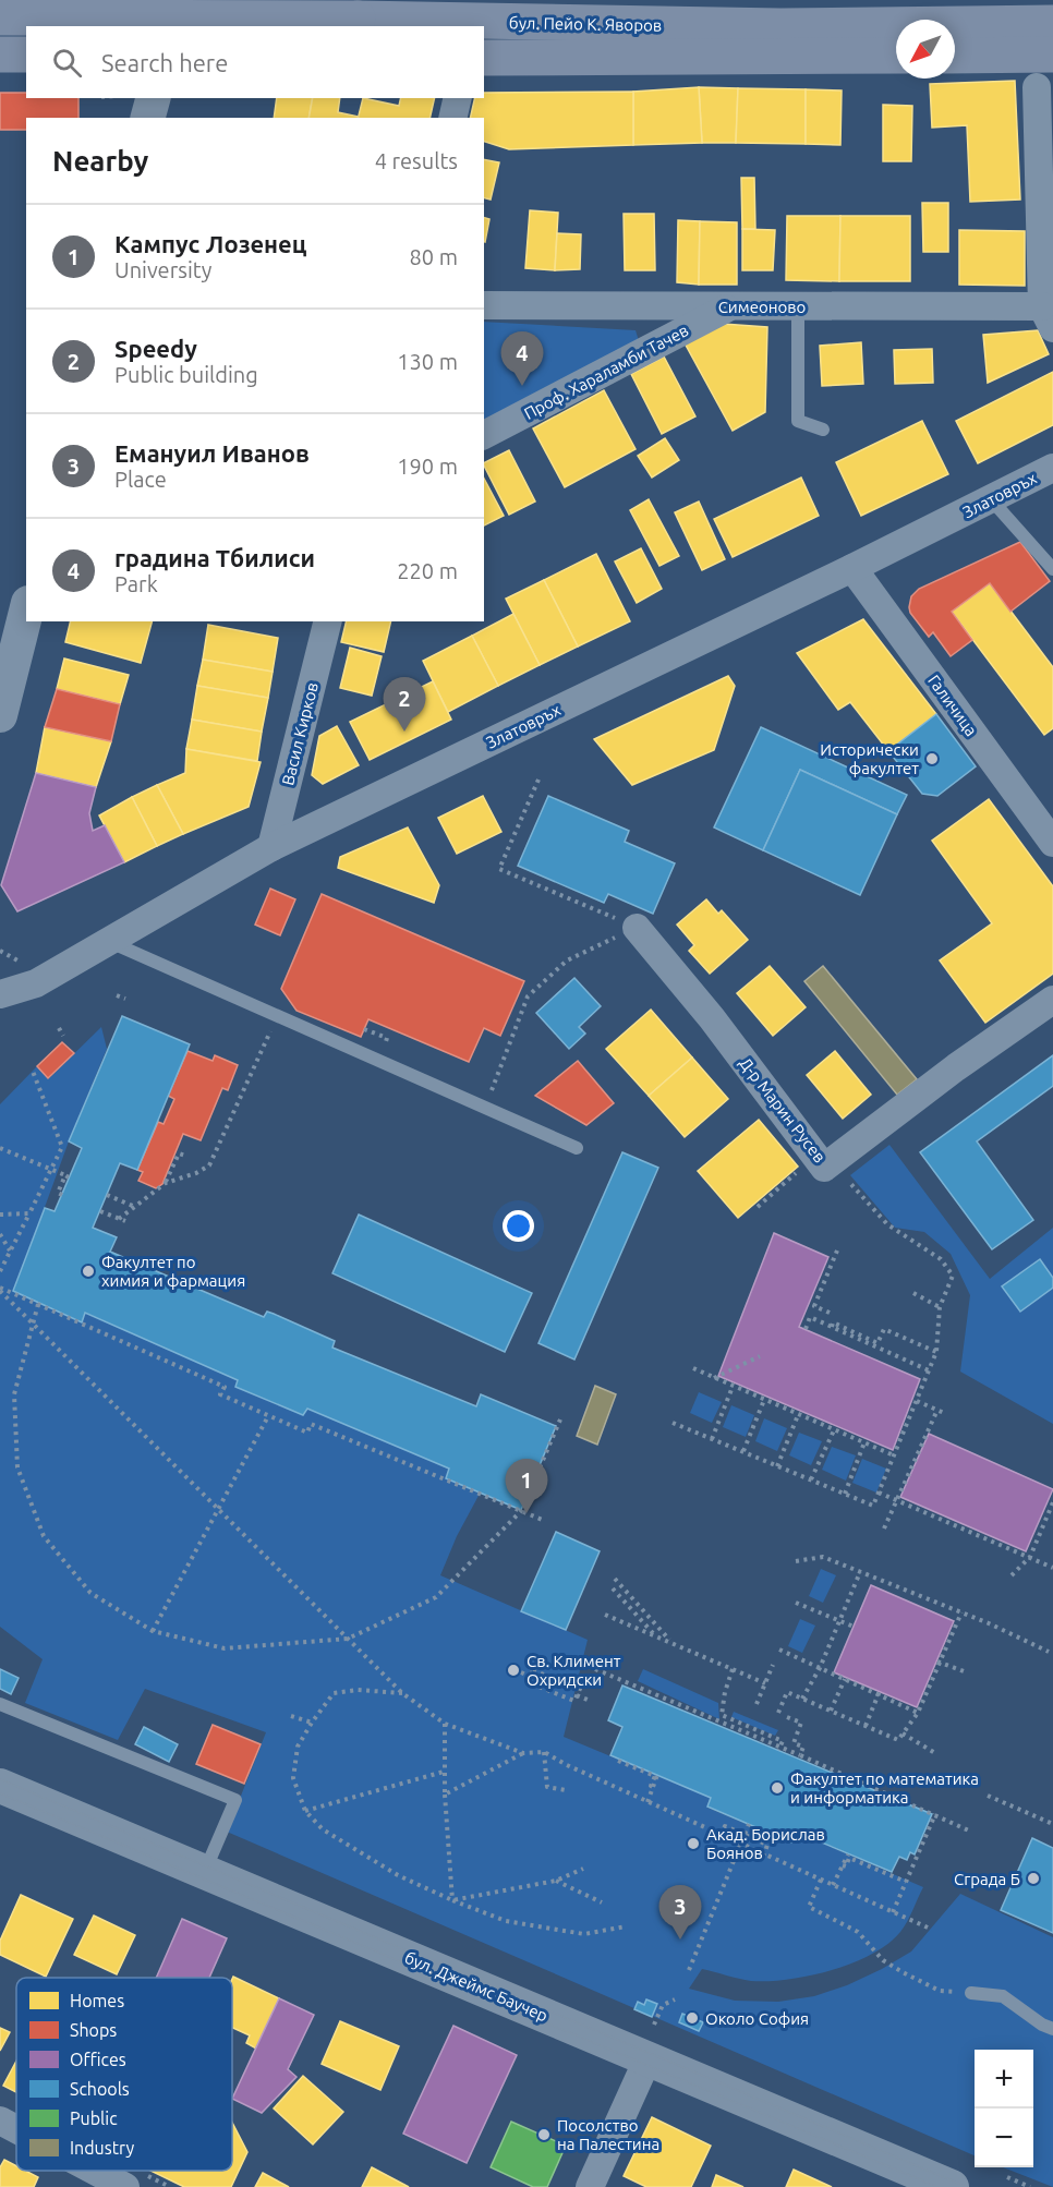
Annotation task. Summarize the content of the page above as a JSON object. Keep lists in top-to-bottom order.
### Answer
{
  "streets": {
    "main road": ["бул. Пейо К. Яворов"],
    "street": [
      "Симеоново",
      "Проф. Хараламби Тачев",
      "Златовръх",
      "Галичица",
      "Васил Кирков",
      "Д-р Марин Русев",
      "бул. Джеймс Баучер"
    ]
  },
  "crossings": [
    ["Симеоново", "Проф. Хараламби Тачев"],
    ["Златовръх", "Галичица"],
    ["Златовръх", "Васил Кирков"]
  ],
  "places": [
    "Исторически факултет",
    "Факултет по химия и фармация",
    "Св. Климент Охридски",
    "Факултет по математика и информатика",
    "Акад. Борислав Боянов",
    "Сграда Б",
    "Около София",
    "Посолство на Палестина"
  ],
  "legend": [
    "Homes",
    "Shops",
    "Offices",
    "Schools",
    "Public",
    "Industry"
  ],
  "north": "bottom left",
  "page": {
    "search": "Search here",
    "heading": ["Nearby", "4 results"],
    "list": [
      {
        "mark": "1",
        "name": "Кампус Лозенец",
        "note": "University",
        "value": "80 m"
      },
      {
        "mark": "2",
        "name": "Speedy",
        "note": "Public building",
        "value": "130 m"
      },
      {
        "mark": "3",
        "name": "Емануил Иванов",
        "note": "Place",
        "value": "190 m"
      },
      {
        "mark": "4",
        "name": "градина Тбилиси",
        "note": "Park",
        "value": "220 m"
      }
    ],
    "pins": [
      "4",
      "2",
      "1",
      "3"
    ],
    "map_buttons": ["+", "−"]
  }
}
